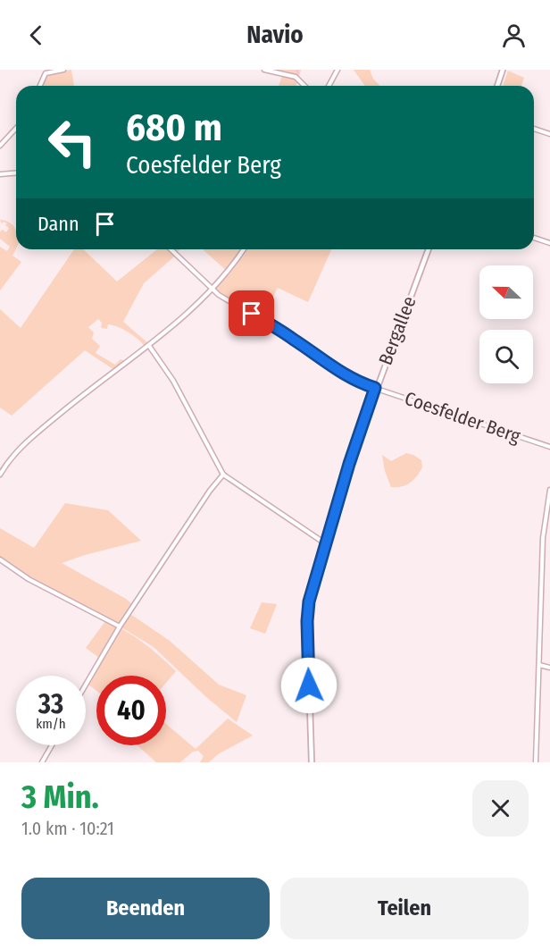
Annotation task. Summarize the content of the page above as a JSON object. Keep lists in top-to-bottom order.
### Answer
{
  "streets": {
    "street": ["Bergallee", "Coesfelder Berg"]
  },
  "crossings": [
    ["Bergallee", "Coesfelder Berg"]
  ],
  "north": "left",
  "page": {
    "header": "Navio",
    "turn": ["680 m", "Coesfelder Berg"],
    "then": "Dann",
    "speed": "33 km/h",
    "limit": "40",
    "heading": ["3 Min.", "1.0 km · 10:21"],
    "buttons": ["Beenden", "Teilen"]
  }
}
